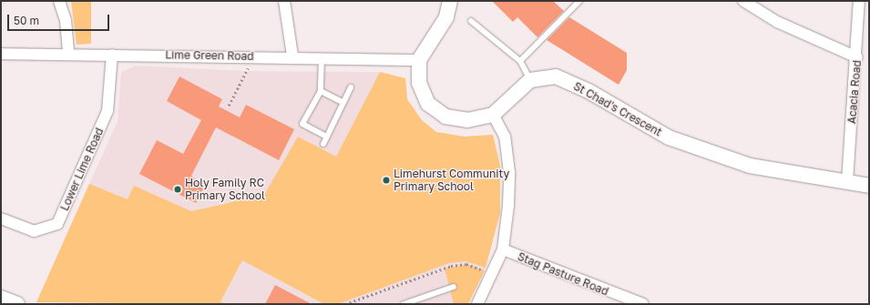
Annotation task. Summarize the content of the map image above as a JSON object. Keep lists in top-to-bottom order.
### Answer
{
  "streets": {
    "street": [
      "Lime Green Road",
      "Acacia Road",
      "St Chad's Crescent",
      "Lower Lime Road",
      "Stag Pasture Road"
    ]
  },
  "crossings": [
    ["Lime Green Road", "Lower Lime Road"],
    ["Acacia Road", "St Chad's Crescent"]
  ],
  "places": ["Limehurst Community Primary School", "Holy Family RC Primary School"],
  "scale_bar": "50 m"
}
